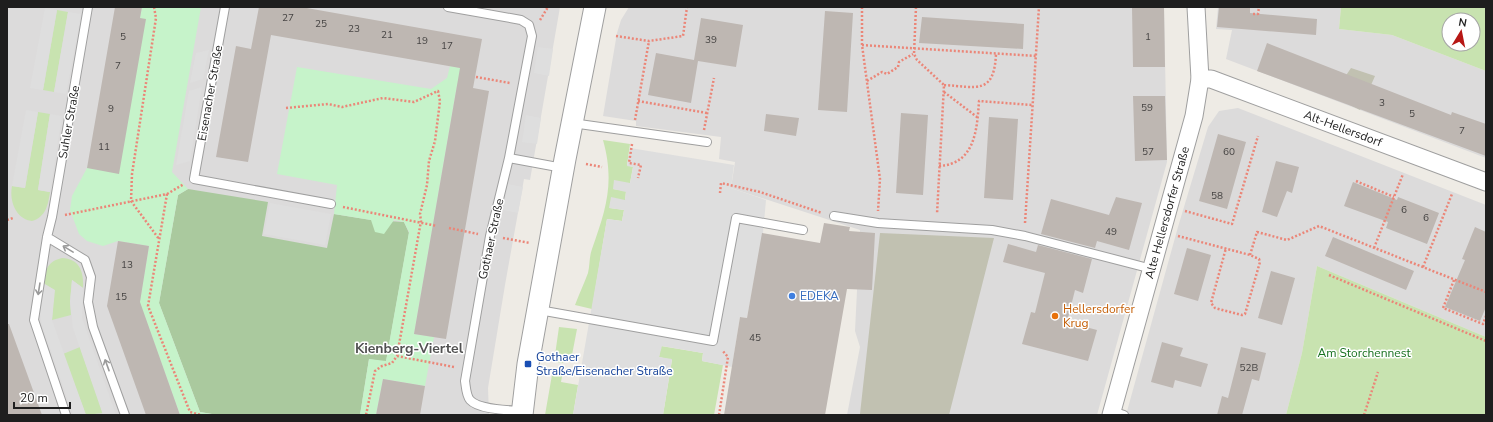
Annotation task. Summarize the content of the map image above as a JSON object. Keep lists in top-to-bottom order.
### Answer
{
  "streets": {
    "street": ["Alt-Hellersdorf", "Alte Hellersdorfer Straße", "Gothaer Straße"],
    "lane": ["Eisenacher Straße", "Suhler Straße"]
  },
  "crossings": [
    ["Alt-Hellersdorf", "Alte Hellersdorfer Straße"]
  ],
  "one_way": ["Suhler Straße"],
  "districts": ["Kienberg-Viertel"],
  "parks": ["Am Storchennest"],
  "places": {
    "other": ["EDEKA", "Hellersdorfer Krug"],
    "transit": ["Gothaer Straße/Eisenacher Straße"]
  },
  "house_numbers": [
    "27",
    "25",
    "23",
    "21",
    "5",
    "1",
    "39",
    "19",
    "17",
    "7",
    "3",
    "59",
    "9",
    "5",
    "7",
    "11",
    "57",
    "60",
    "58",
    "6",
    "6",
    "49",
    "13",
    "15",
    "45",
    "52B"
  ],
  "scale_bar": "20 m",
  "north": "top"
}
